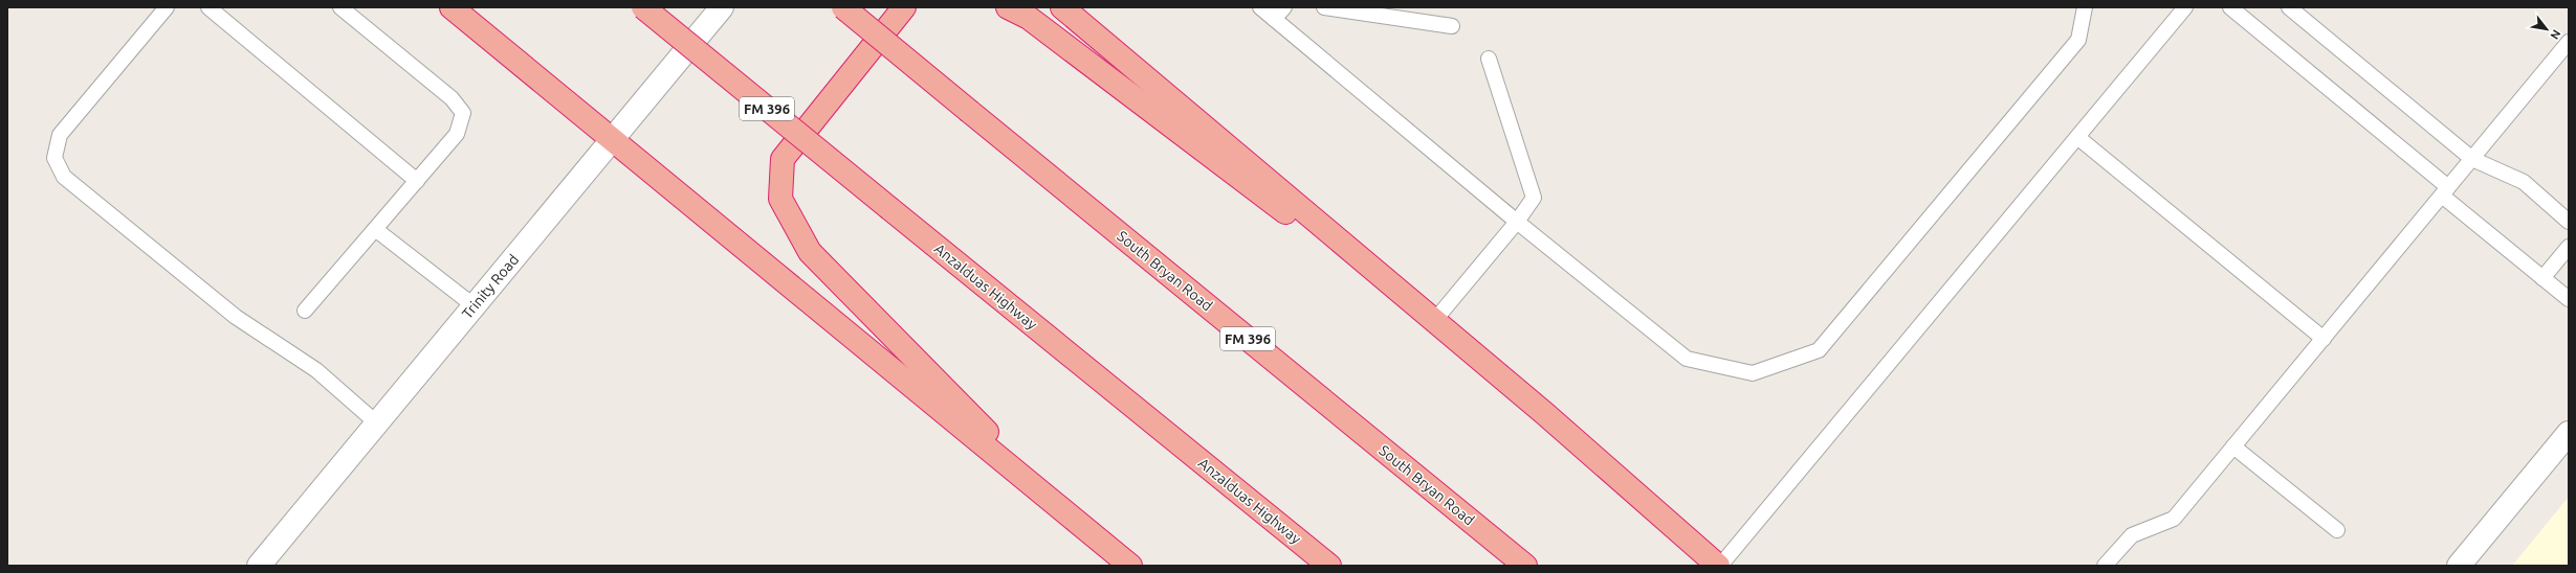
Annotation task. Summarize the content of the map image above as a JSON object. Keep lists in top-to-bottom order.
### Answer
{
  "streets": {
    "highway": ["FM 396", "South Bryan Road", "Anzalduas Highway"],
    "street": ["Trinity Road"]
  },
  "north": "bottom right"
}
